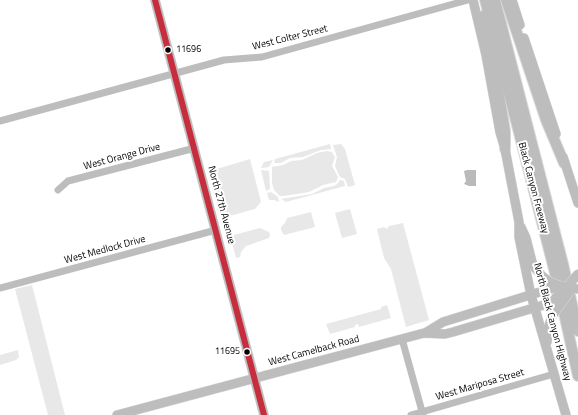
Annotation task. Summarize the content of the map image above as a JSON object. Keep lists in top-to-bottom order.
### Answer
{
  "streets": {
    "highway": ["Black Canyon Freeway"],
    "main road": ["North 27th Avenue", "North Black Canyon Highway", "West Camelback Road"],
    "street": [
      "West Colter Street",
      "West Orange Drive",
      "West Medlock Drive",
      "West Mariposa Street"
    ]
  },
  "crossings": [
    ["West Colter Street", "North 27th Avenue"],
    ["West Orange Drive", "North 27th Avenue"],
    ["Black Canyon Freeway", "West Camelback Road"],
    ["North 27th Avenue", "West Medlock Drive"],
    ["North 27th Avenue", "West Camelback Road"],
    ["North Black Canyon Highway", "West Camelback Road"],
    ["North Black Canyon Highway", "West Mariposa Street"]
  ],
  "places": ["11696", "11695"]
}
